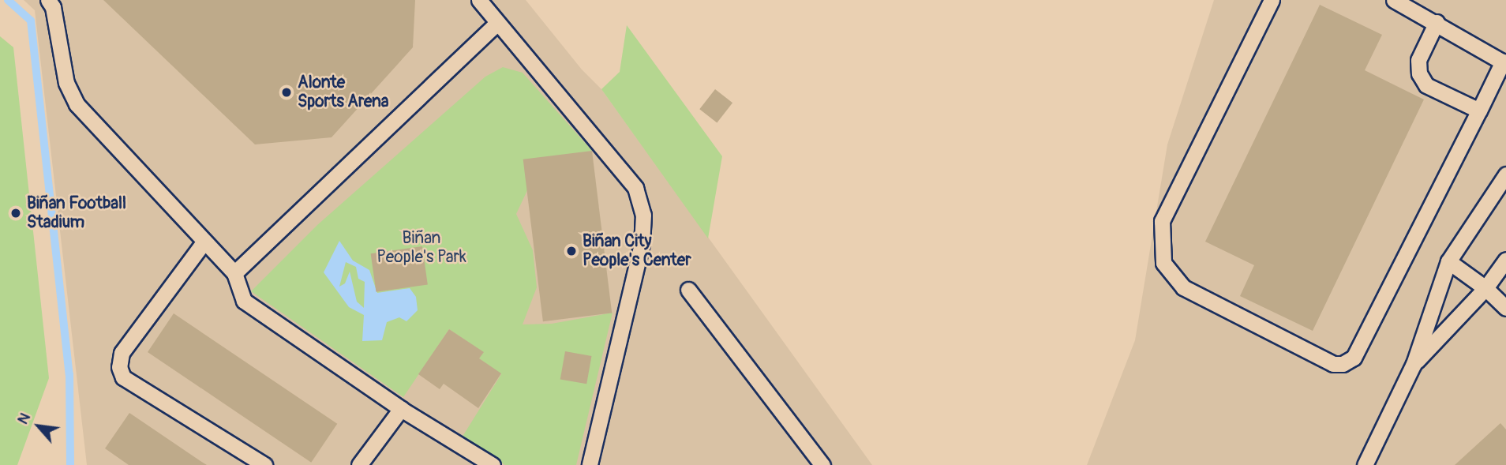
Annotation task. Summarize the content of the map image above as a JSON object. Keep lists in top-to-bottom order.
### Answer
{
  "parks": ["Biñan People's Park"],
  "places": ["Alonte Sports Arena", "Biñan Football Stadium", "Biñan City People's Center"],
  "north": "top left"
}
